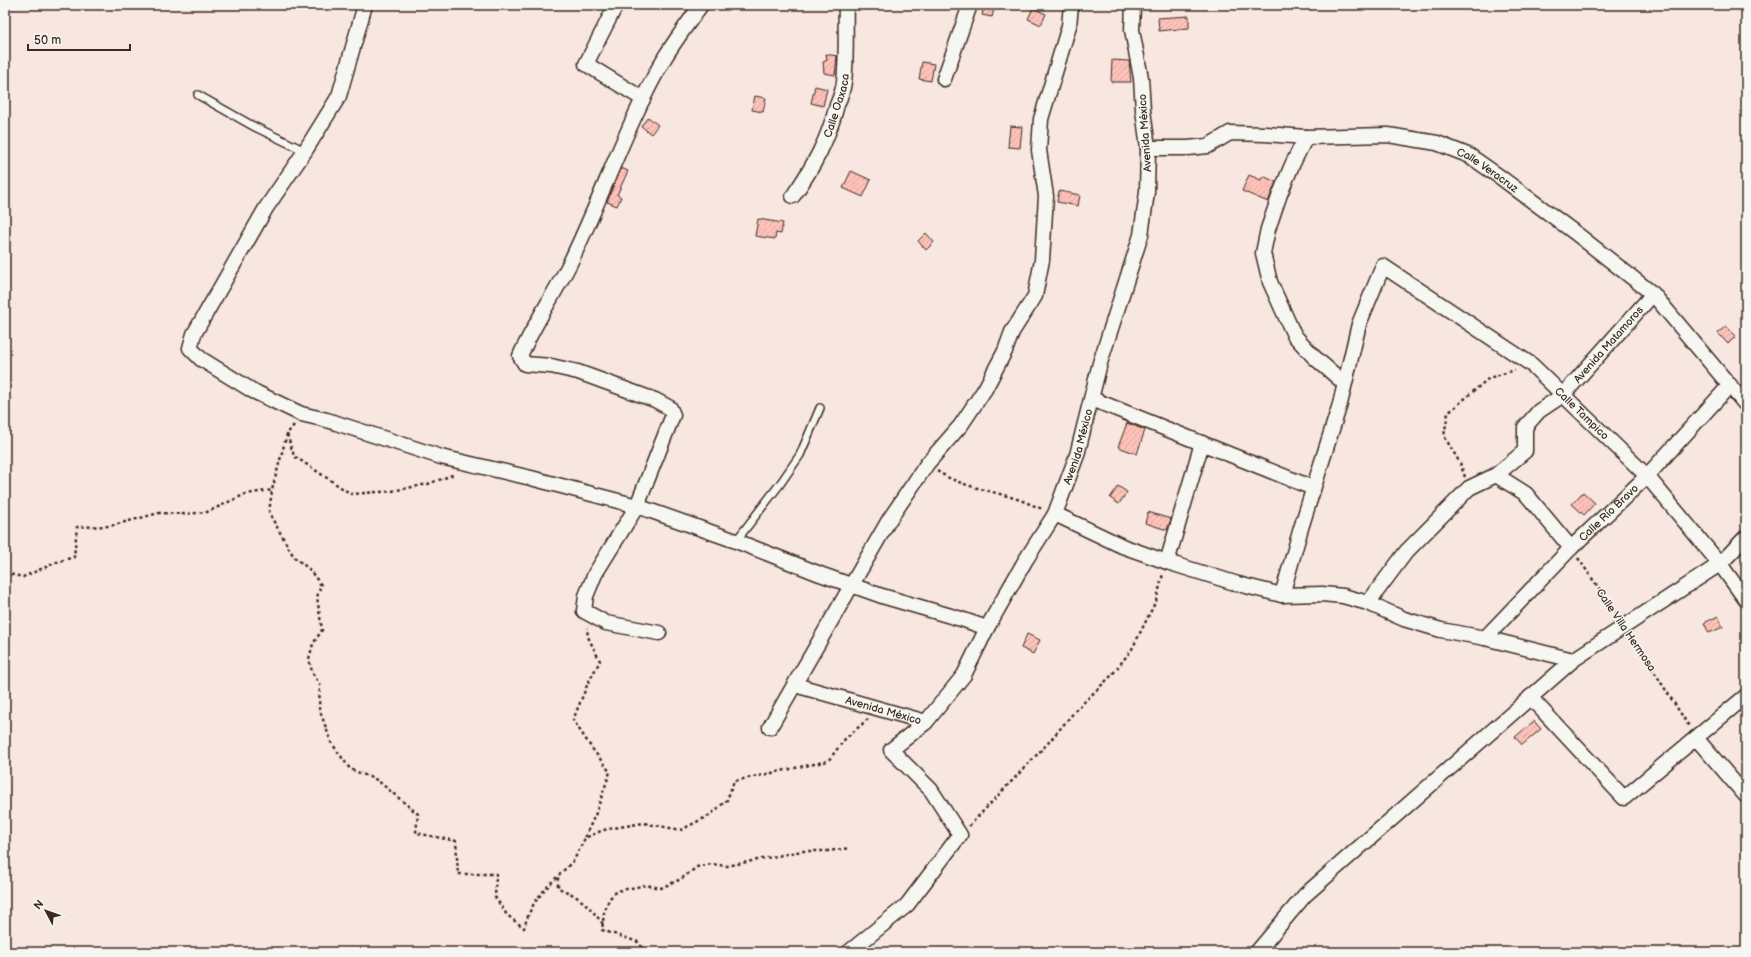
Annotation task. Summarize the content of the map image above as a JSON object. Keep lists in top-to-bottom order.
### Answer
{
  "streets": {
    "street": [
      "Calle Oaxaca",
      "Avenida México",
      "Calle Veracruz",
      "Avenida Matamoros",
      "Calle Tampico",
      "Calle Río Bravo"
    ],
    "path": ["Calle Villa Hermosa"]
  },
  "crossings": [
    ["Avenida México", "Calle Veracruz"],
    ["Calle Veracruz", "Avenida Matamoros"],
    ["Calle Veracruz", "Calle Río Bravo"],
    ["Avenida Matamoros", "Calle Tampico"],
    ["Calle Tampico", "Calle Río Bravo"],
    ["Calle Río Bravo", "Calle Villa Hermosa"]
  ],
  "scale_bar": "50 m",
  "north": "top left"
}
